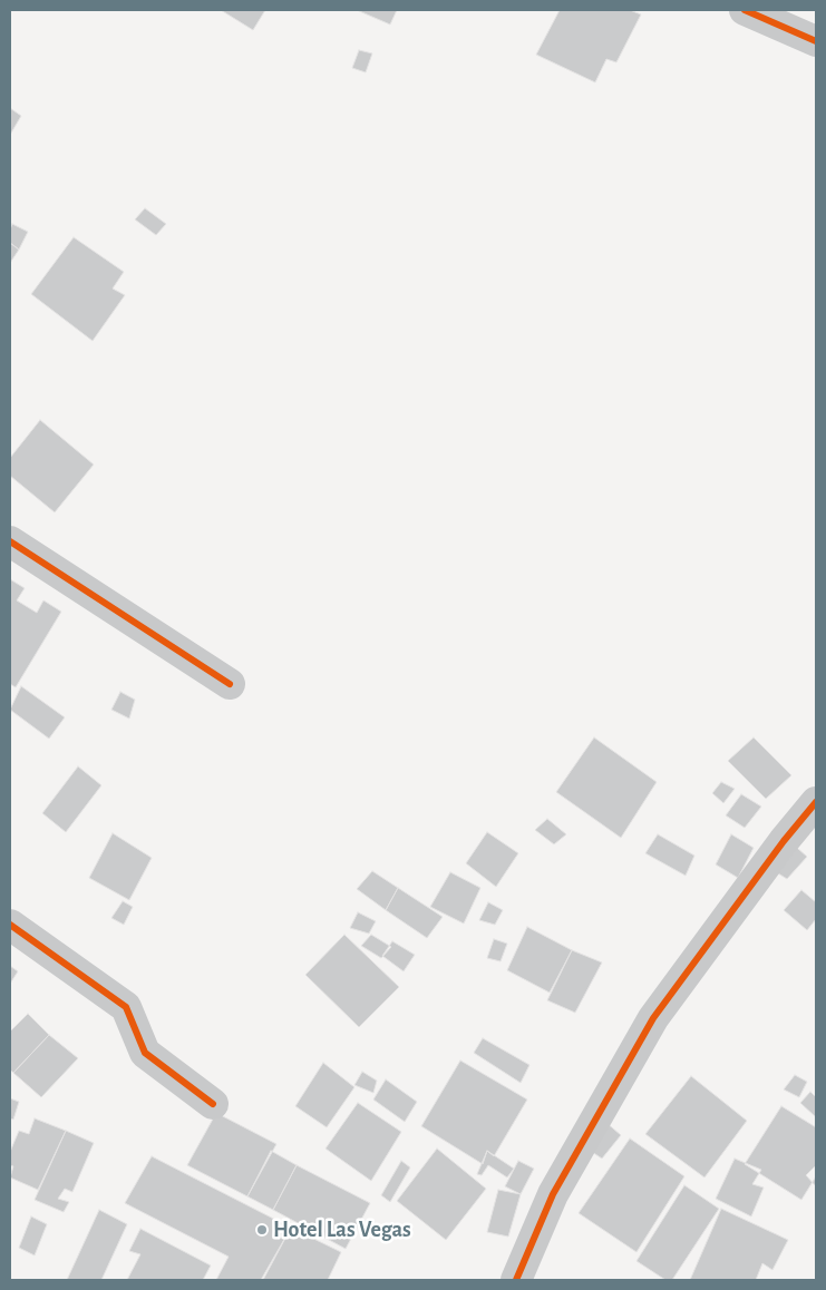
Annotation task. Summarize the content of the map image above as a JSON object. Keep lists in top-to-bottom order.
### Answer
{
  "places": ["Hotel Las Vegas"]
}
